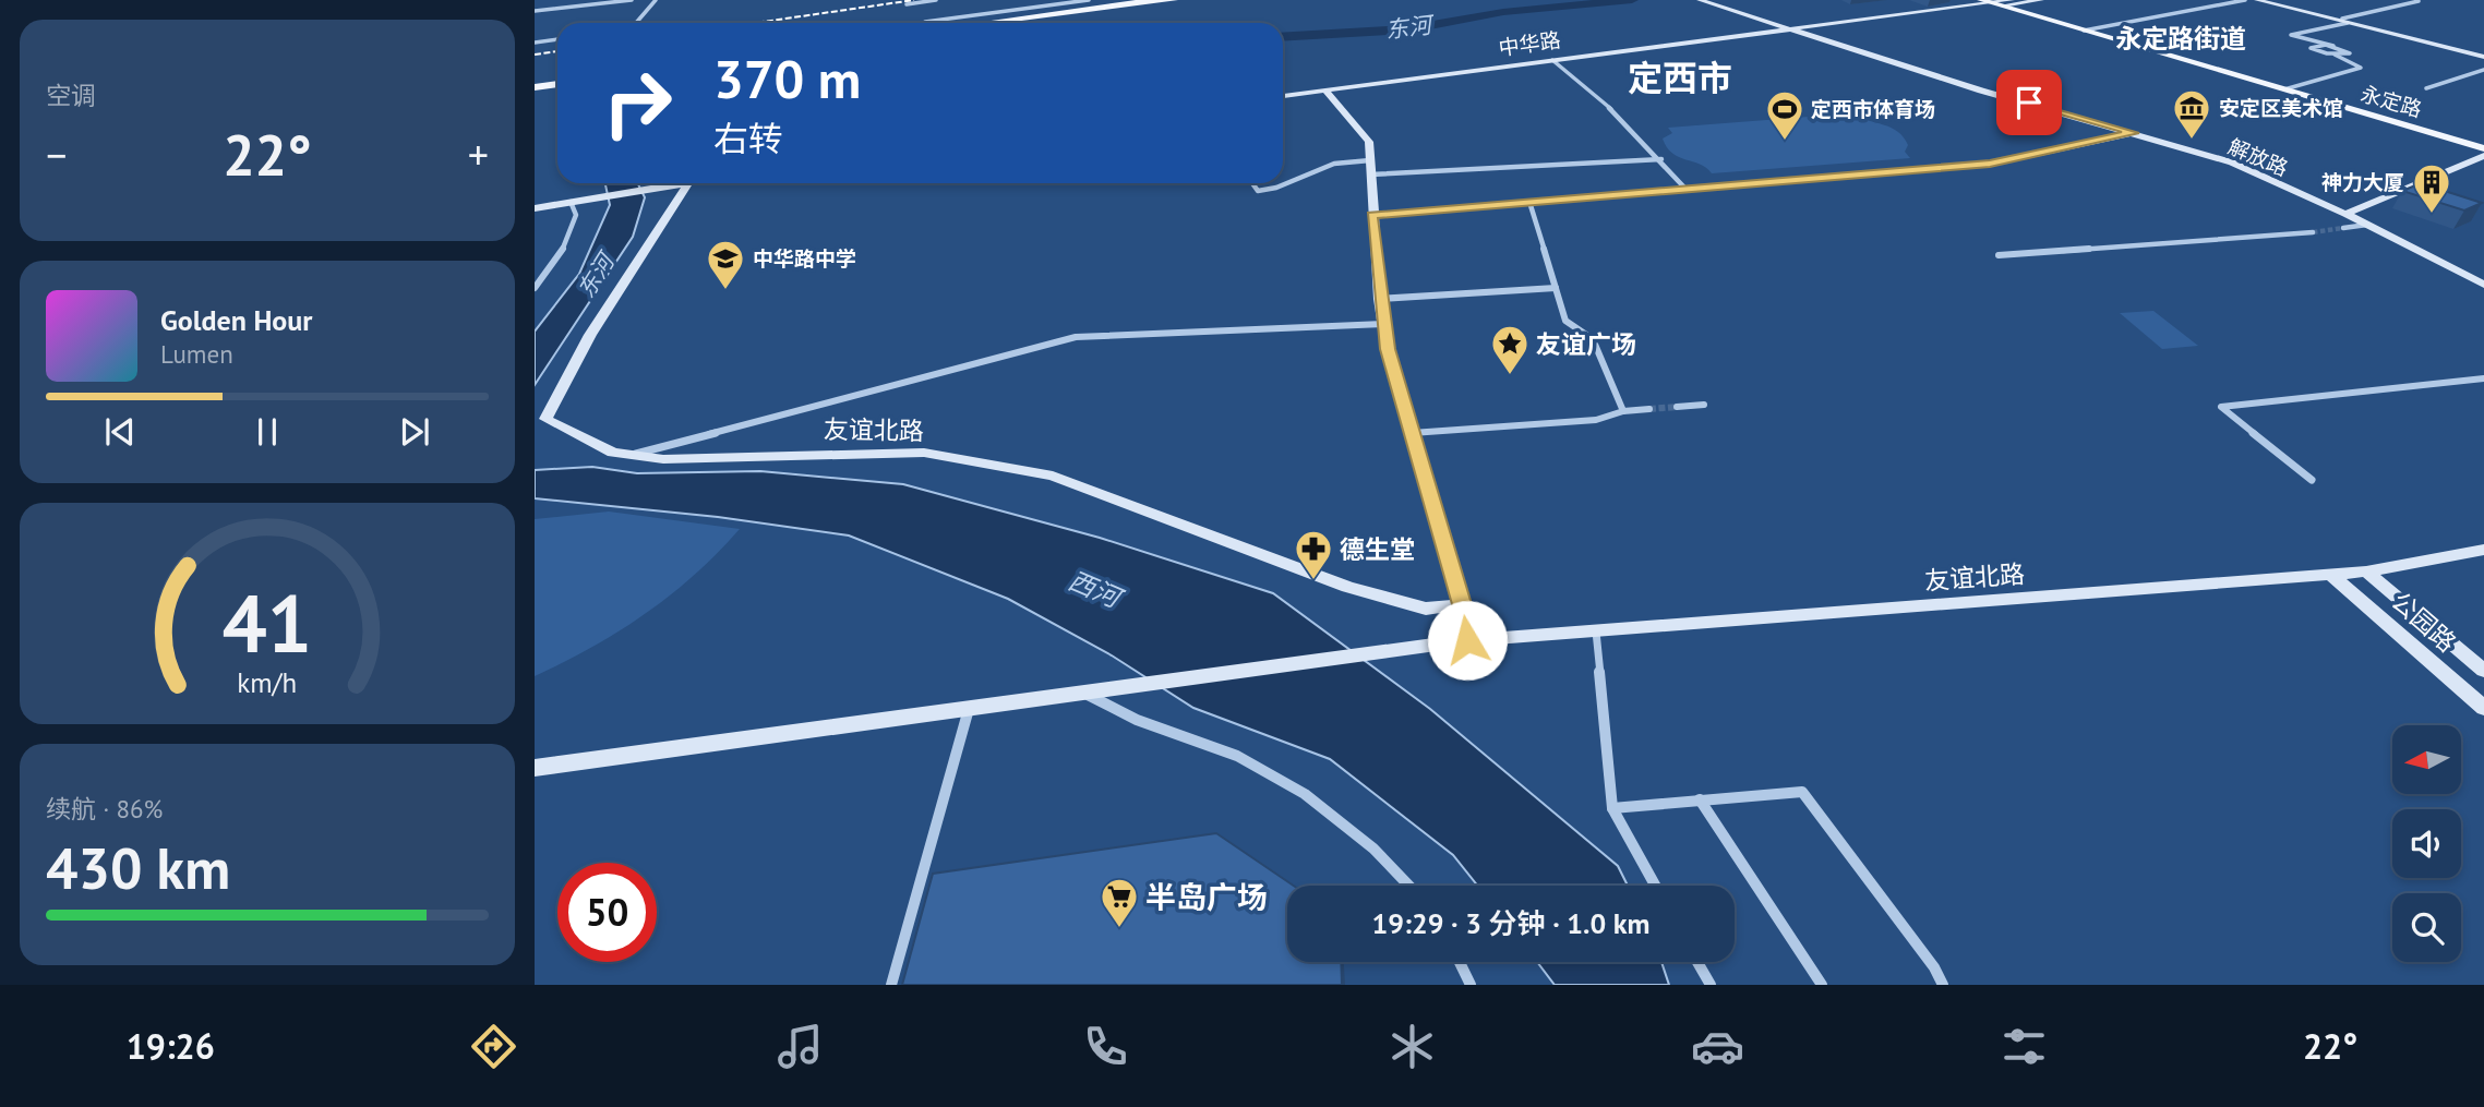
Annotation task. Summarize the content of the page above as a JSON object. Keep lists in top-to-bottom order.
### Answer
{
  "streets": {
    "main road": ["永定路"],
    "street": [
      "中华路",
      "解放路",
      "友谊北路",
      "公园路"
    ]
  },
  "crossings": [
    ["中华路", "永定路"],
    ["中华路", "解放路"],
    ["友谊北路", "公园路"]
  ],
  "districts": ["永定路街道", "定西市"],
  "water": ["东河", "西河"],
  "places": {
    "museum": ["安定区美术馆"],
    "sports": ["定西市体育场"],
    "building": ["神力大厦"],
    "school or university": ["中华路中学"],
    "place": ["友谊广场"],
    "pharmacy": ["德生堂"],
    "supermarket": ["半岛广场"]
  },
  "north": "left",
  "page": {
    "tile": [
      "空调",
      ["续航 · 86%", "430 km"]
    ],
    "turn": ["370 m", "右转"],
    "heat": ["−", "22°", "+"],
    "song": ["Golden Hour", "Lumen"],
    "limit": "50",
    "trip": "19:29 · 3 分钟 · 1.0 km",
    "tabs": ["19:26", "22°"],
    "gauge": ["41", "km/h"]
  }
}
